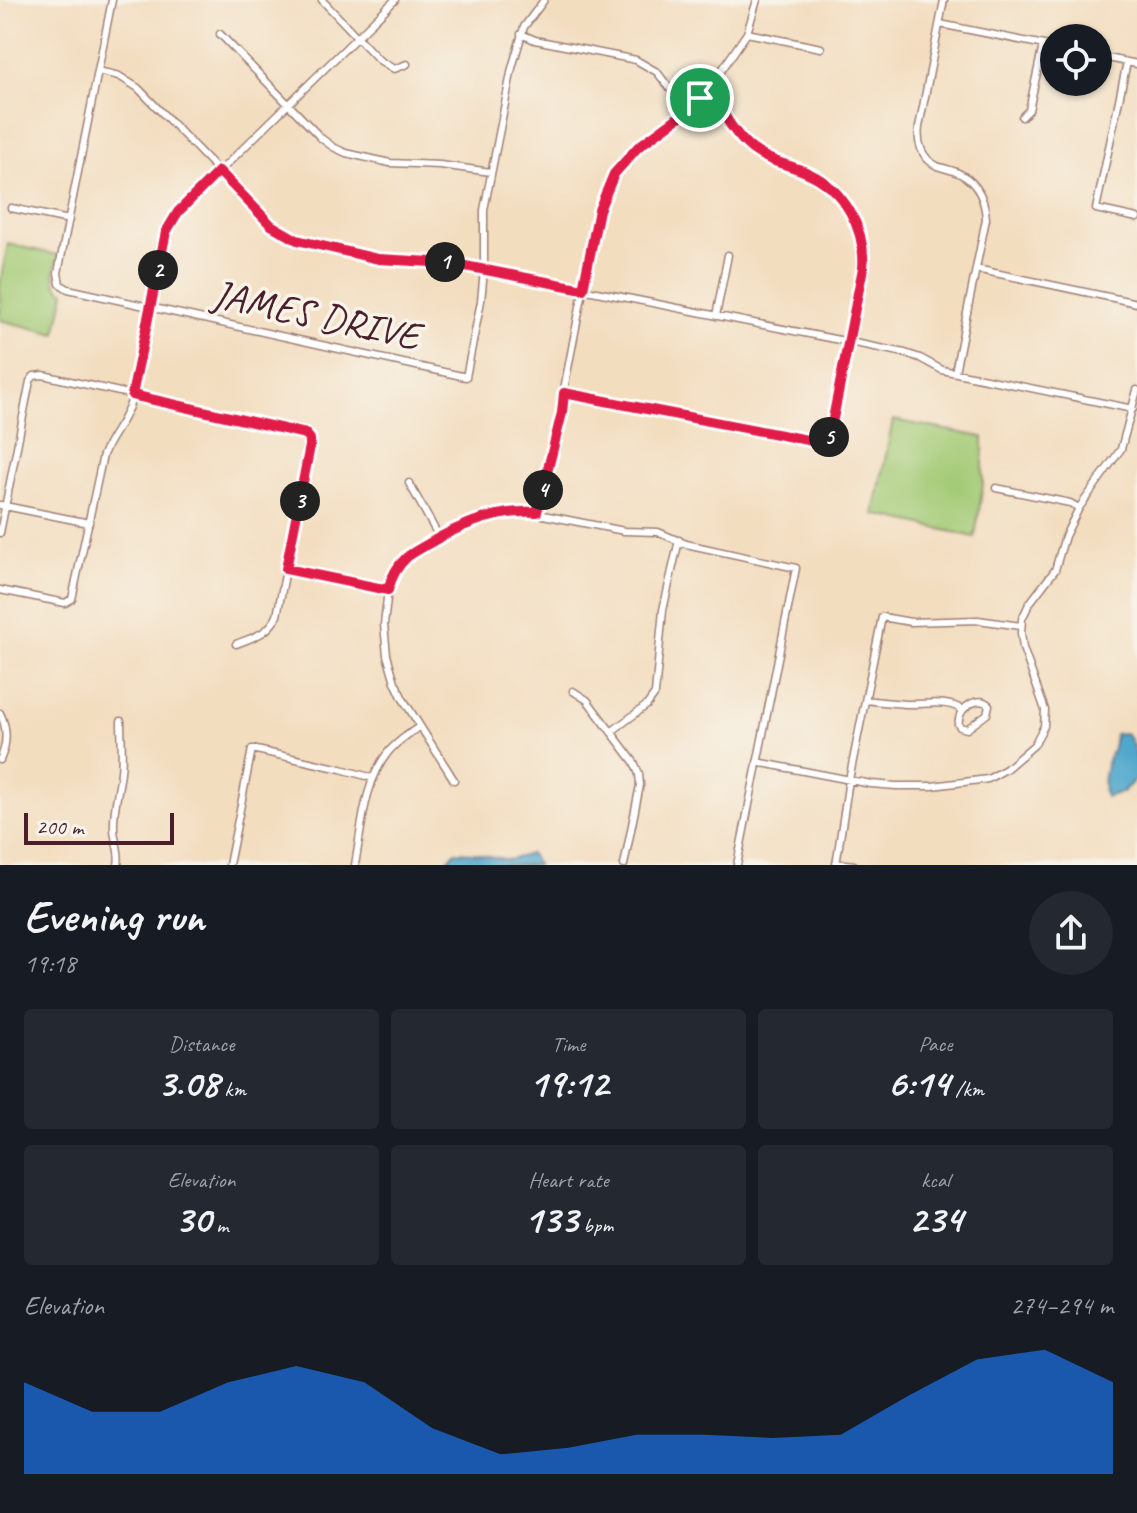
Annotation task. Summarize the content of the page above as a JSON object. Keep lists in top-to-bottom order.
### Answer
{
  "streets": {
    "street": ["JAMES DRIVE"]
  },
  "scale_bar": "200 m",
  "page": {
    "pins": [
      "1",
      "2",
      "5",
      "4",
      "3"
    ],
    "scale": "200 m",
    "heading": ["Evening run", "19:18"],
    "stats": [
      ["Distance", "3.08 km"],
      ["Time", "19:12"],
      ["Pace", "6:14 /km"],
      ["Elevation", "30 m"],
      ["Heart rate", "133 bpm"],
      ["kcal", "234"]
    ],
    "chart": ["Elevation", "274–294 m"]
  }
}
